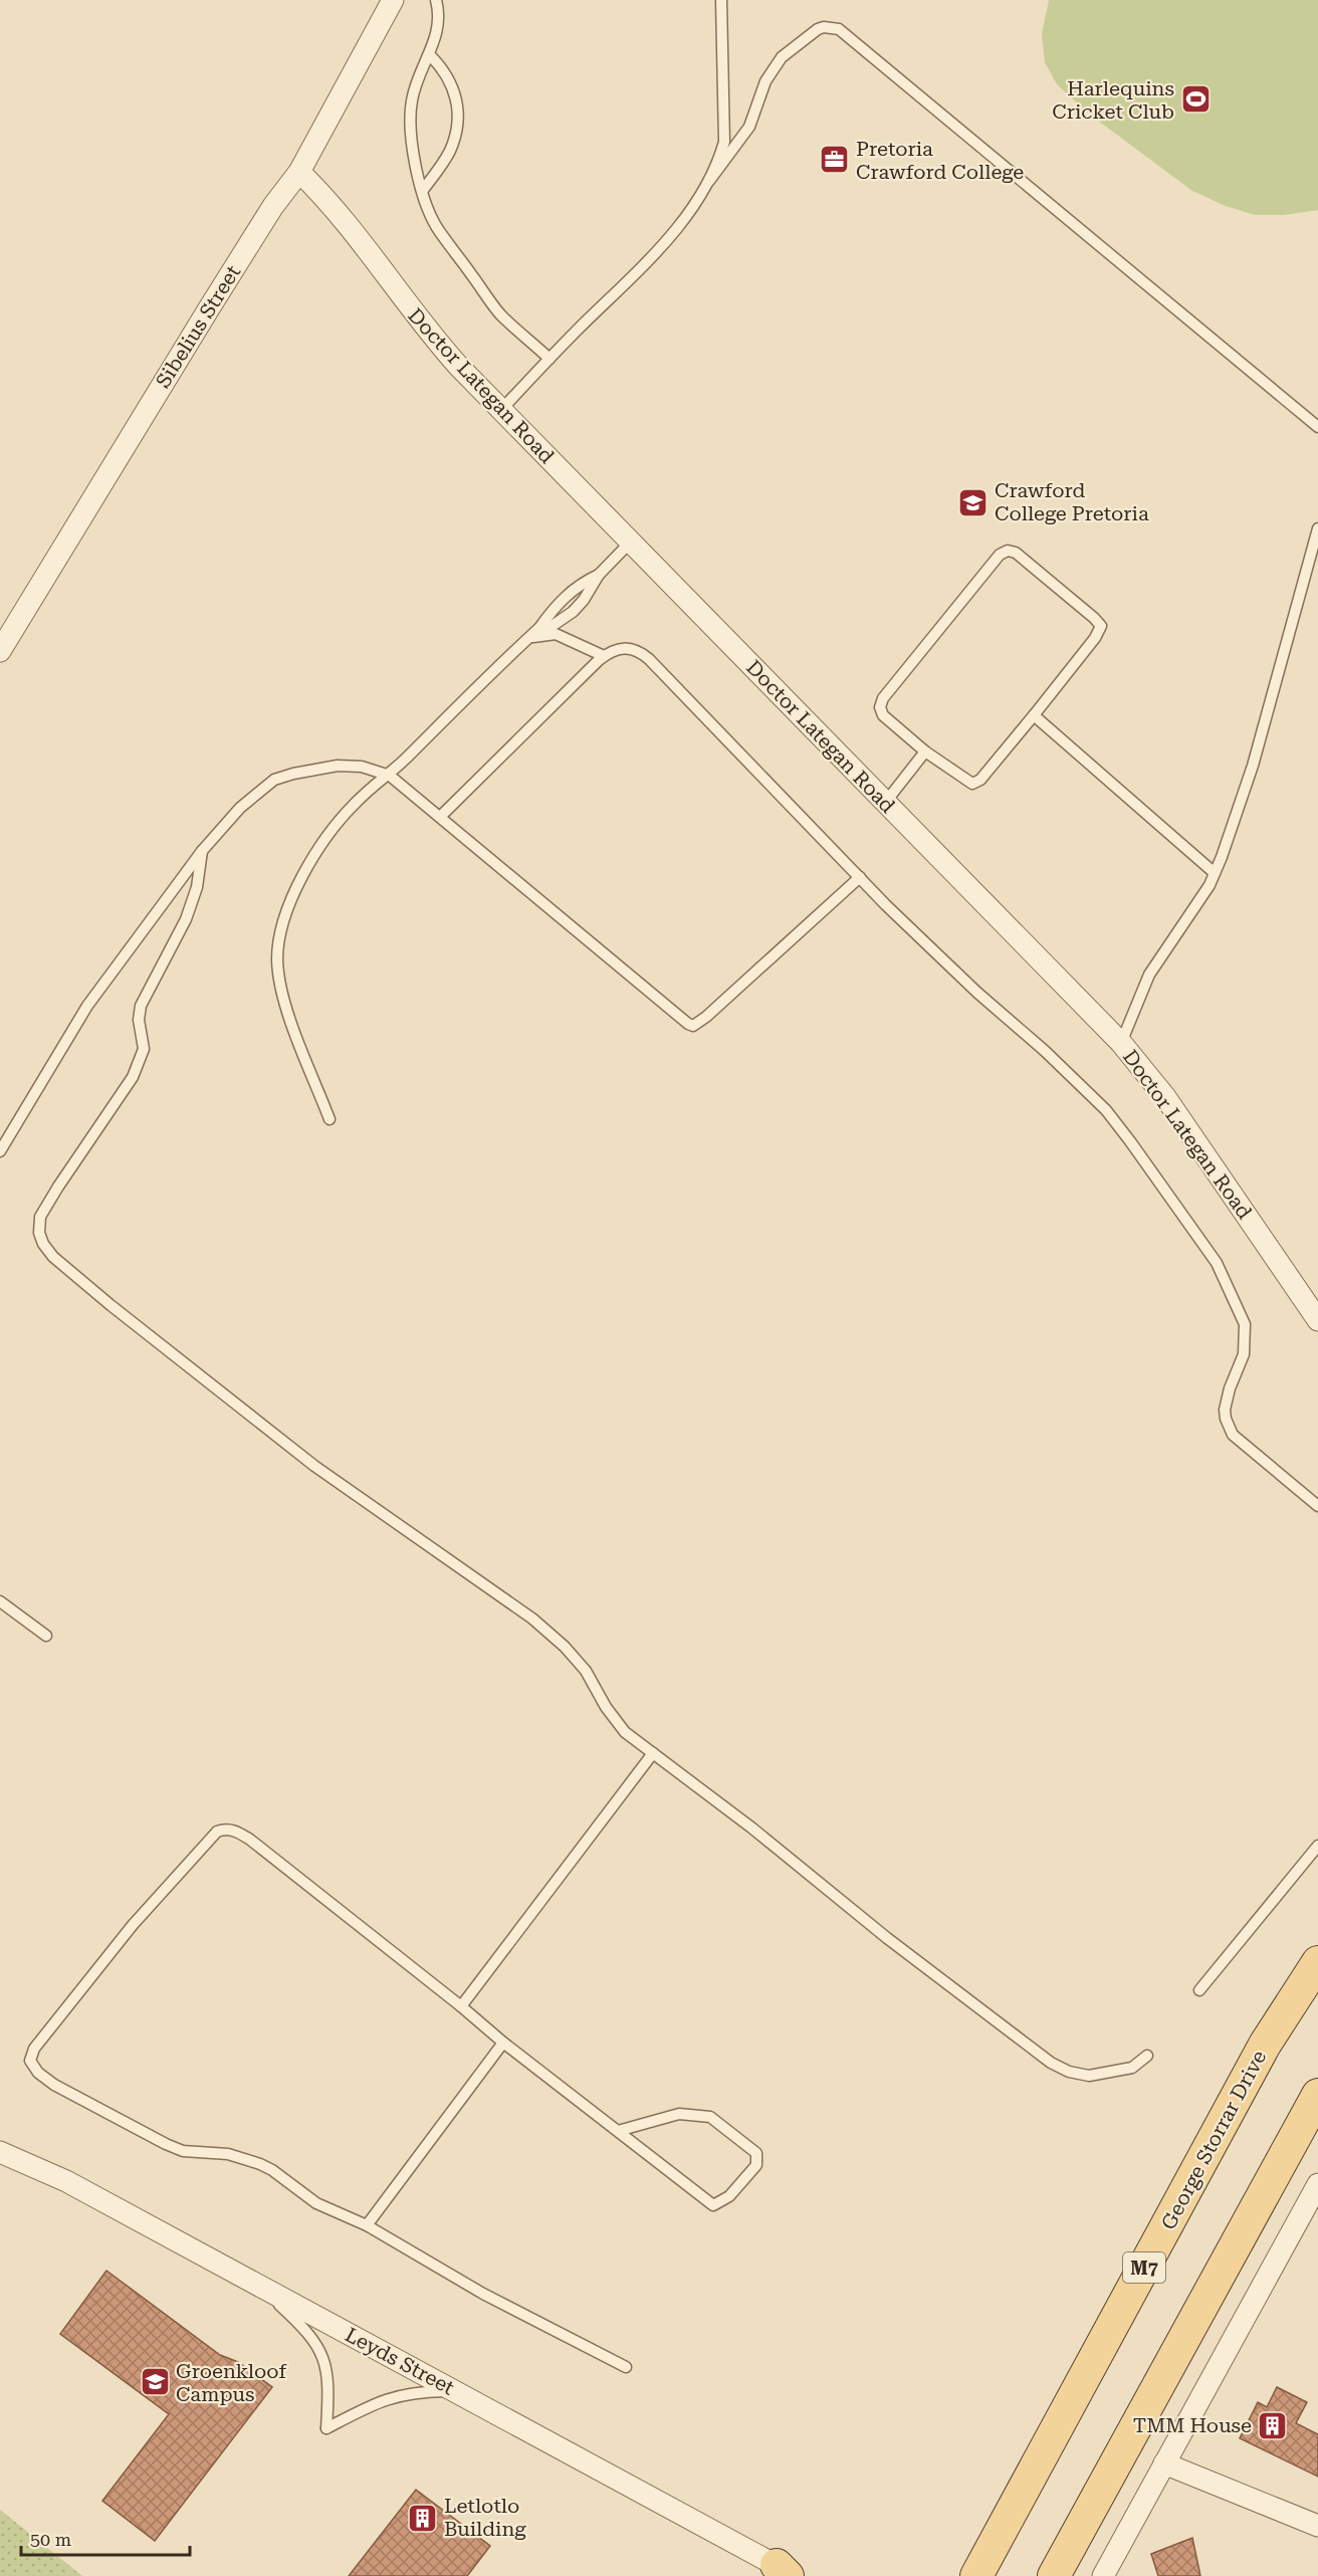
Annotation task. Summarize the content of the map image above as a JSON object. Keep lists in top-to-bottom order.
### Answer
{
  "streets": {
    "main road": ["George Storrar Drive", "M7"],
    "street": ["Sibelius Street", "Doctor Lategan Road", "Leyds Street"]
  },
  "crossings": [
    ["Sibelius Street", "Doctor Lategan Road"]
  ],
  "places": {
    "sports": ["Harlequins Cricket Club"],
    "office": ["Pretoria Crawford College"],
    "school or university": ["Crawford College Pretoria", "Groenkloof Campus"],
    "building": ["TMM House", "Letlotlo Building"]
  },
  "scale_bar": "50 m"
}
